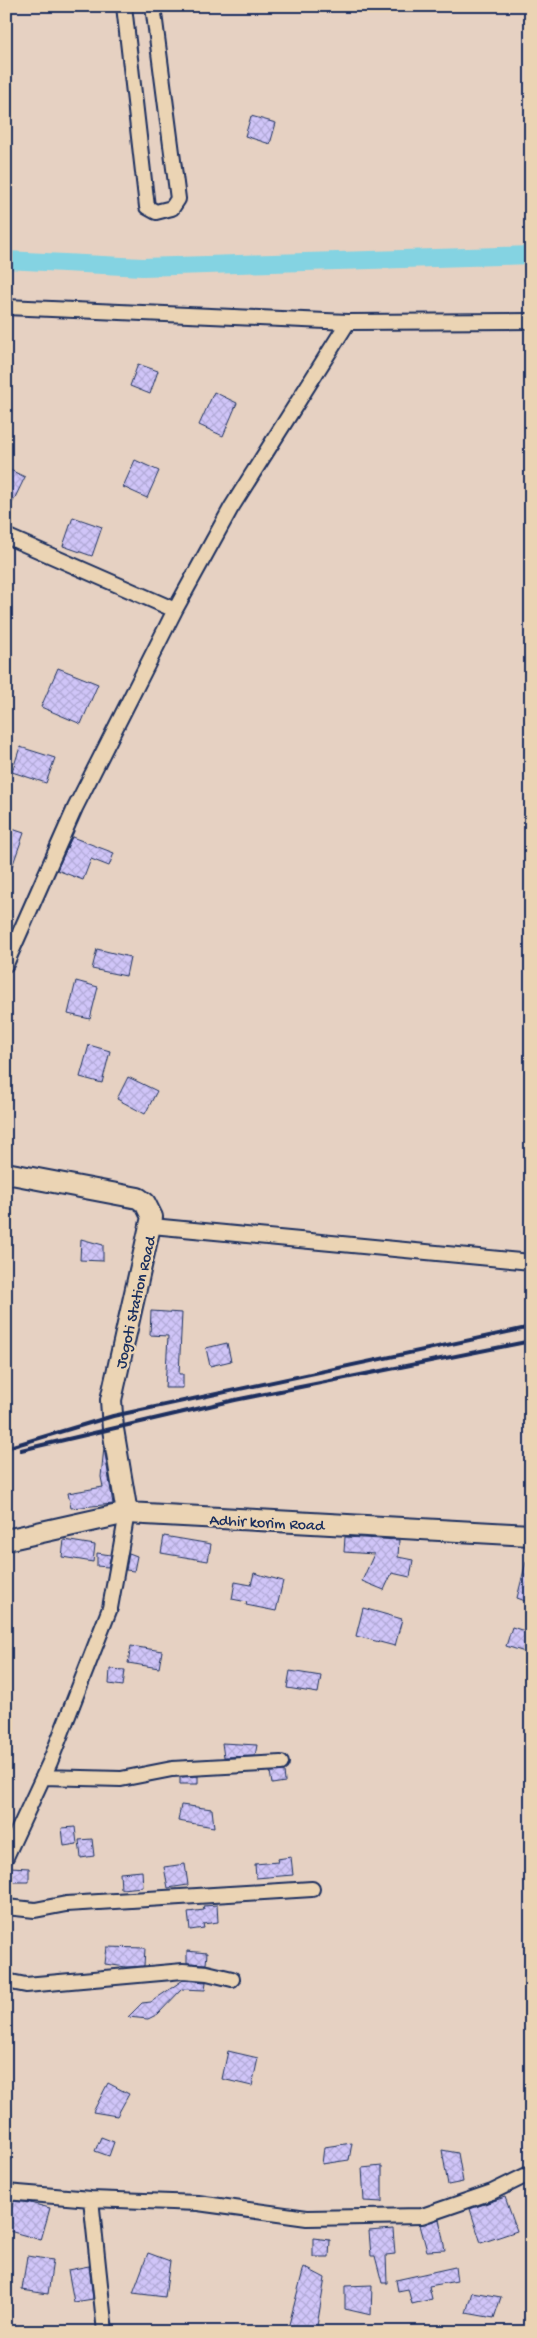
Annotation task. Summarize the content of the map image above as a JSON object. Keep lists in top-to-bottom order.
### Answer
{
  "streets": {
    "main road": ["Jogoti Station Road", "Adhir korim Road"]
  },
  "crossings": [
    ["Jogoti Station Road", "Adhir korim Road"]
  ]
}
